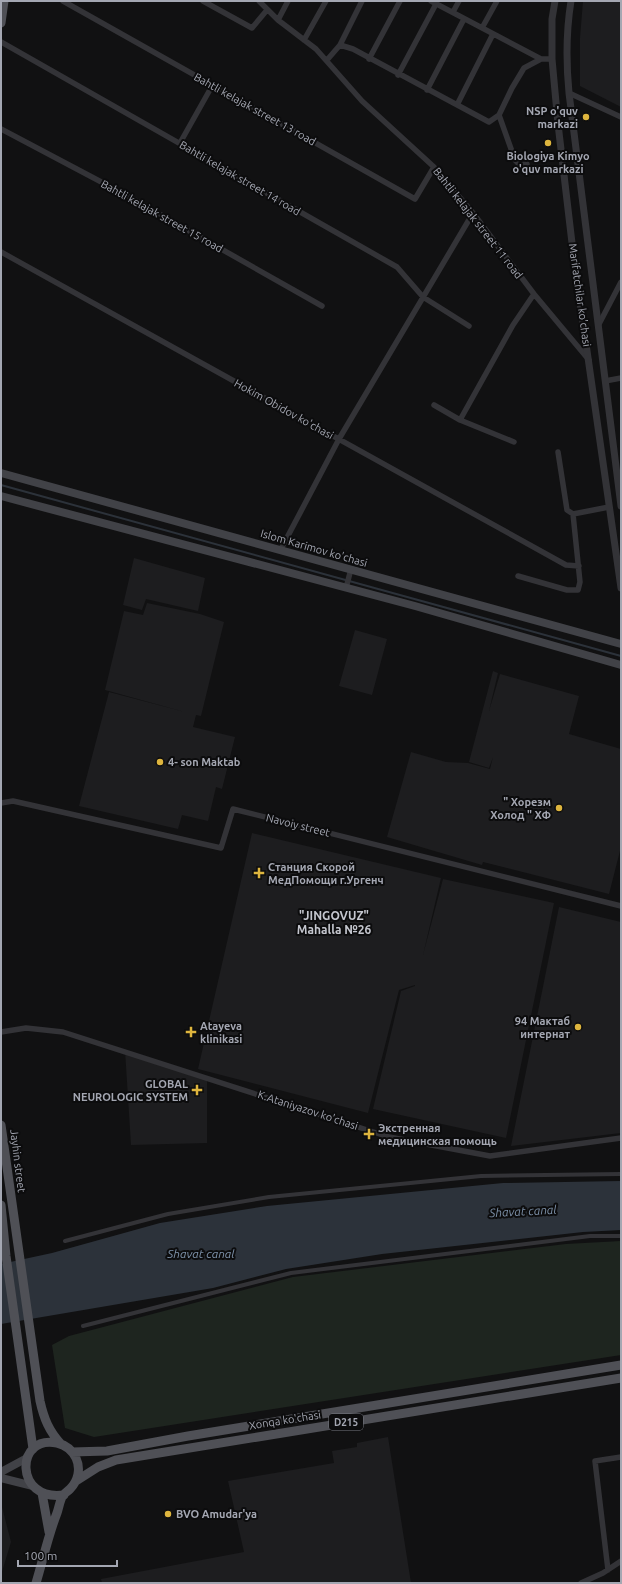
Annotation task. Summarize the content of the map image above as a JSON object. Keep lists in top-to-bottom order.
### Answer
{
  "streets": {
    "main road": [
      "Islom Karimov ko'chasi",
      "Jayhin street",
      "Xonqa ko'chasi",
      "D215"
    ],
    "street": [
      "Bahtli kelajak street 13 road",
      "Bahtli kelajak street 14 road",
      "Bahtli kelajak street 15 road",
      "Bahtli kelajak street 11 road",
      "Marifatchilar ko'chasi",
      "Hokim Obidov ko'chasi",
      "Navoiy street",
      "K.Ataniyazov ko'chasi"
    ]
  },
  "crossings": [
    ["Bahtli kelajak street 13 road", "Bahtli kelajak street 11 road"],
    ["Bahtli kelajak street 11 road", "Marifatchilar ko'chasi"],
    ["Jayhin street", "Xonqa ko'chasi"],
    ["Jayhin street", "D215"],
    ["Xonqa ko'chasi", "D215"]
  ],
  "districts": ["\"JINGOVUZ\" Mahalla №26"],
  "water": ["Shavat canal"],
  "places": {
    "other": [
      "NSP o'quv markazi",
      "Biologiya Kimyo o'quv markazi",
      "4- son Maktab",
      "\" Хорезм Холод \" ХФ",
      "94 Мактаб интернат",
      "BVO Amudar'ya"
    ],
    "health": [
      "Станция Скорой МедПомощи г.Ургенч",
      "Atayeva klinikasi",
      "GLOBAL NEUROLOGIC SYSTEM",
      "Экстренная медицинская помощь"
    ]
  },
  "scale_bar": "100 m"
}
